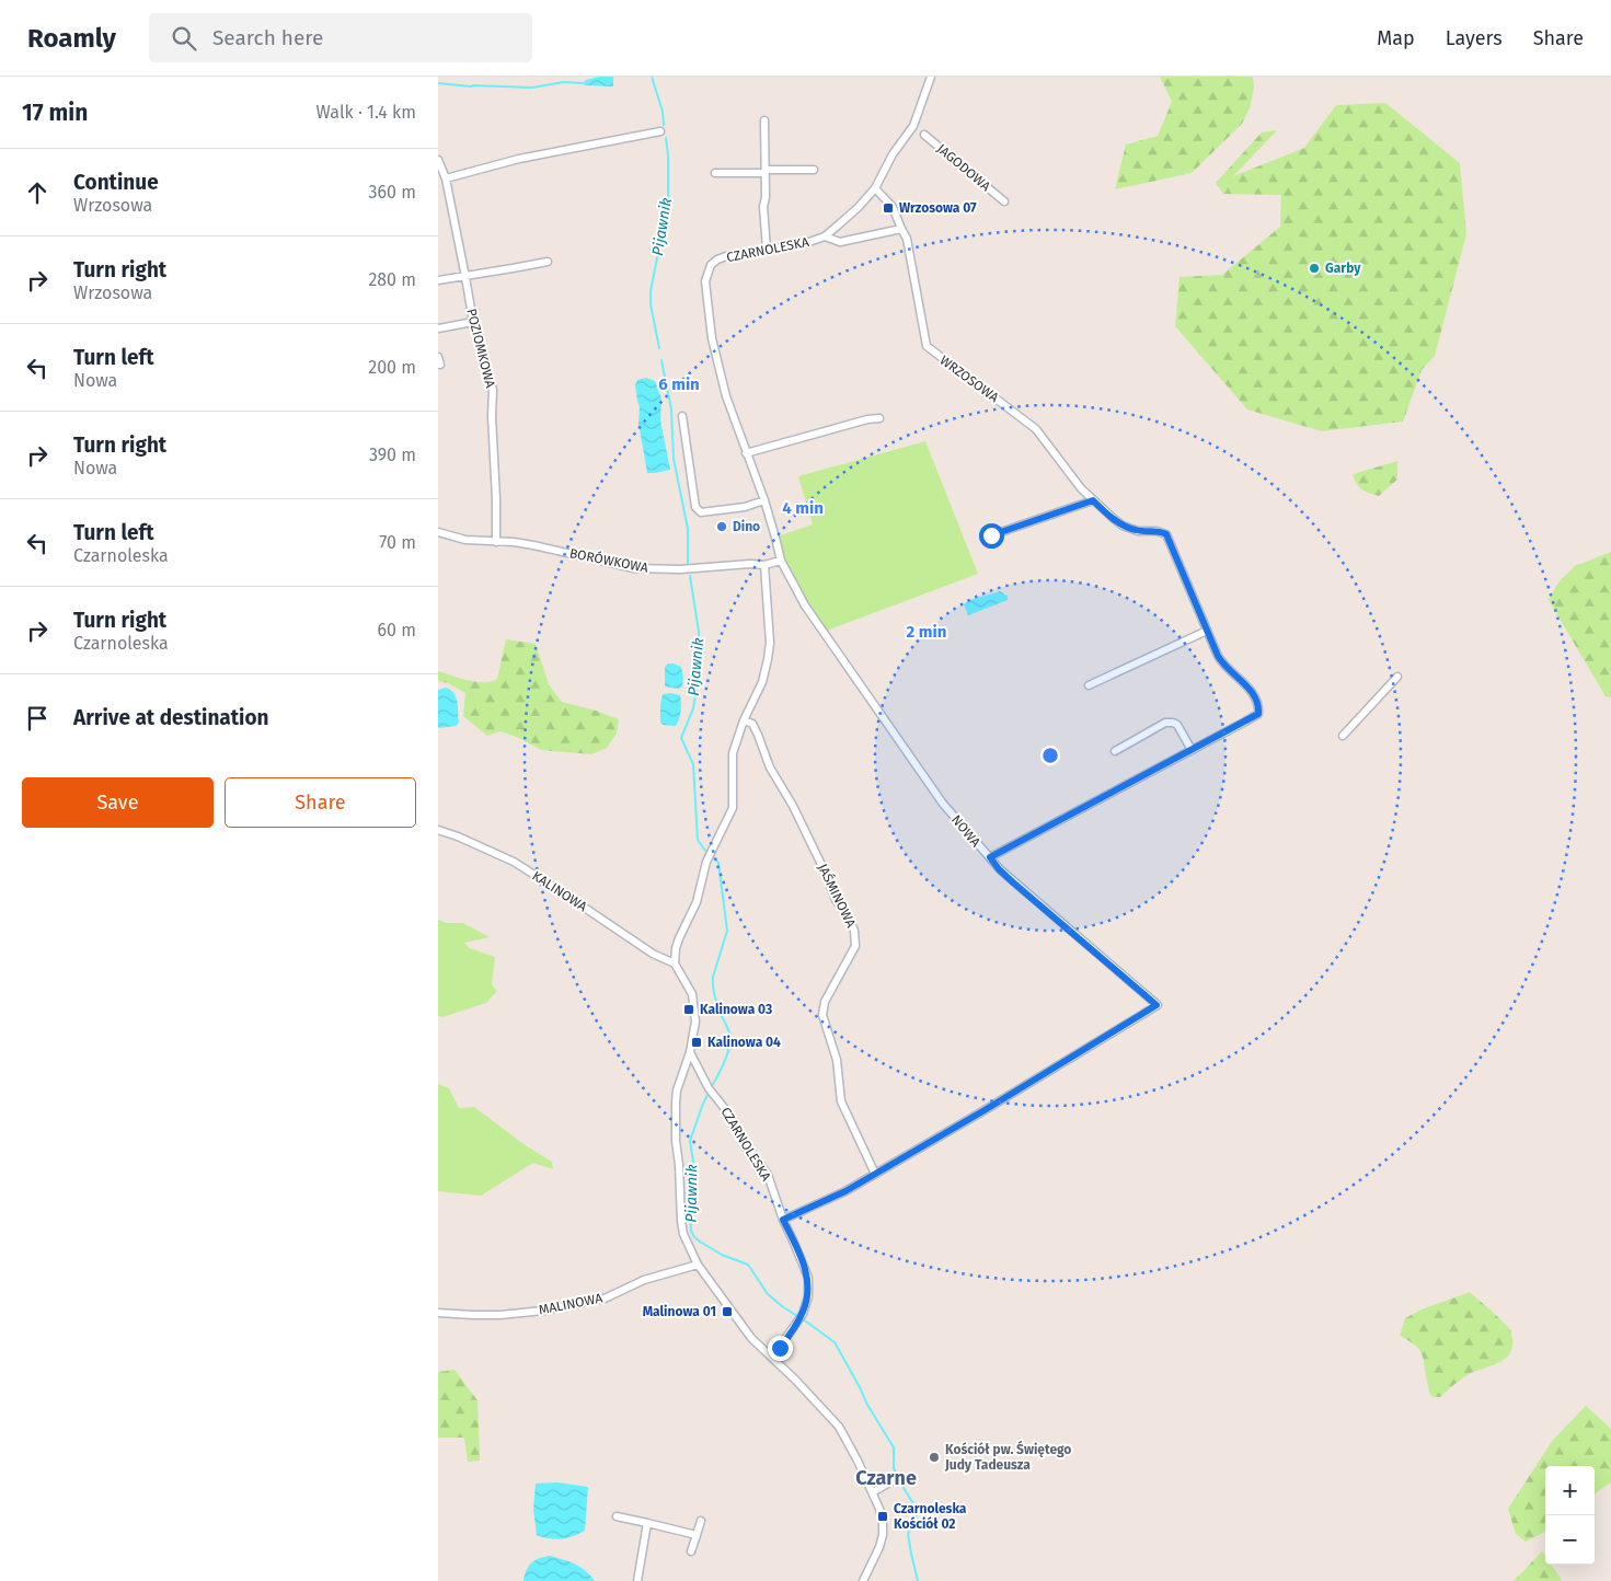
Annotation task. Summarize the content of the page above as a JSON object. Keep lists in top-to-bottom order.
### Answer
{
  "streets": {
    "street": [
      "JAGODOWA",
      "CZARNOLESKA",
      "POZIOMKOWA",
      "WRZOSOWA",
      "BORÓWKOWA",
      "NOWA",
      "KALINOWA",
      "JAŚMINOWA",
      "MALINOWA"
    ]
  },
  "crossings": [
    ["CZARNOLESKA", "WRZOSOWA"],
    ["CZARNOLESKA", "BORÓWKOWA"],
    ["CZARNOLESKA", "NOWA"],
    ["POZIOMKOWA", "BORÓWKOWA"],
    ["WRZOSOWA", "NOWA"],
    ["BORÓWKOWA", "NOWA"],
    ["NOWA", "JAŚMINOWA"]
  ],
  "districts": ["Czarne"],
  "water": ["Pijawnik"],
  "places": {
    "transit": [
      "Wrzosowa 07",
      "Kalinowa 03",
      "Kalinowa 04",
      "Malinowa 01",
      "Czarnoleska Kościół 02"
    ],
    "other": ["Garby", "Dino", "Kościół pw. Świętego Judy Tadeusza"]
  },
  "page": {
    "header": "Roamly",
    "search": "Search here",
    "nav": ["Map", "Layers", "Share"],
    "heading": ["17 min", "Walk · 1.4 km"],
    "list": [
      ["Continue", "Wrzosowa", "360 m"],
      ["Turn right", "Wrzosowa", "280 m"],
      ["Turn left", "Nowa", "200 m"],
      ["Turn right", "Nowa", "390 m"],
      ["Turn left", "Czarnoleska", "70 m"],
      ["Turn right", "Czarnoleska", "60 m"],
      "Arrive at destination"
    ],
    "buttons": ["Save", "Share"],
    "map_buttons": ["+", "−"]
  },
  "rings": ["6 min", "4 min", "2 min"]
}
